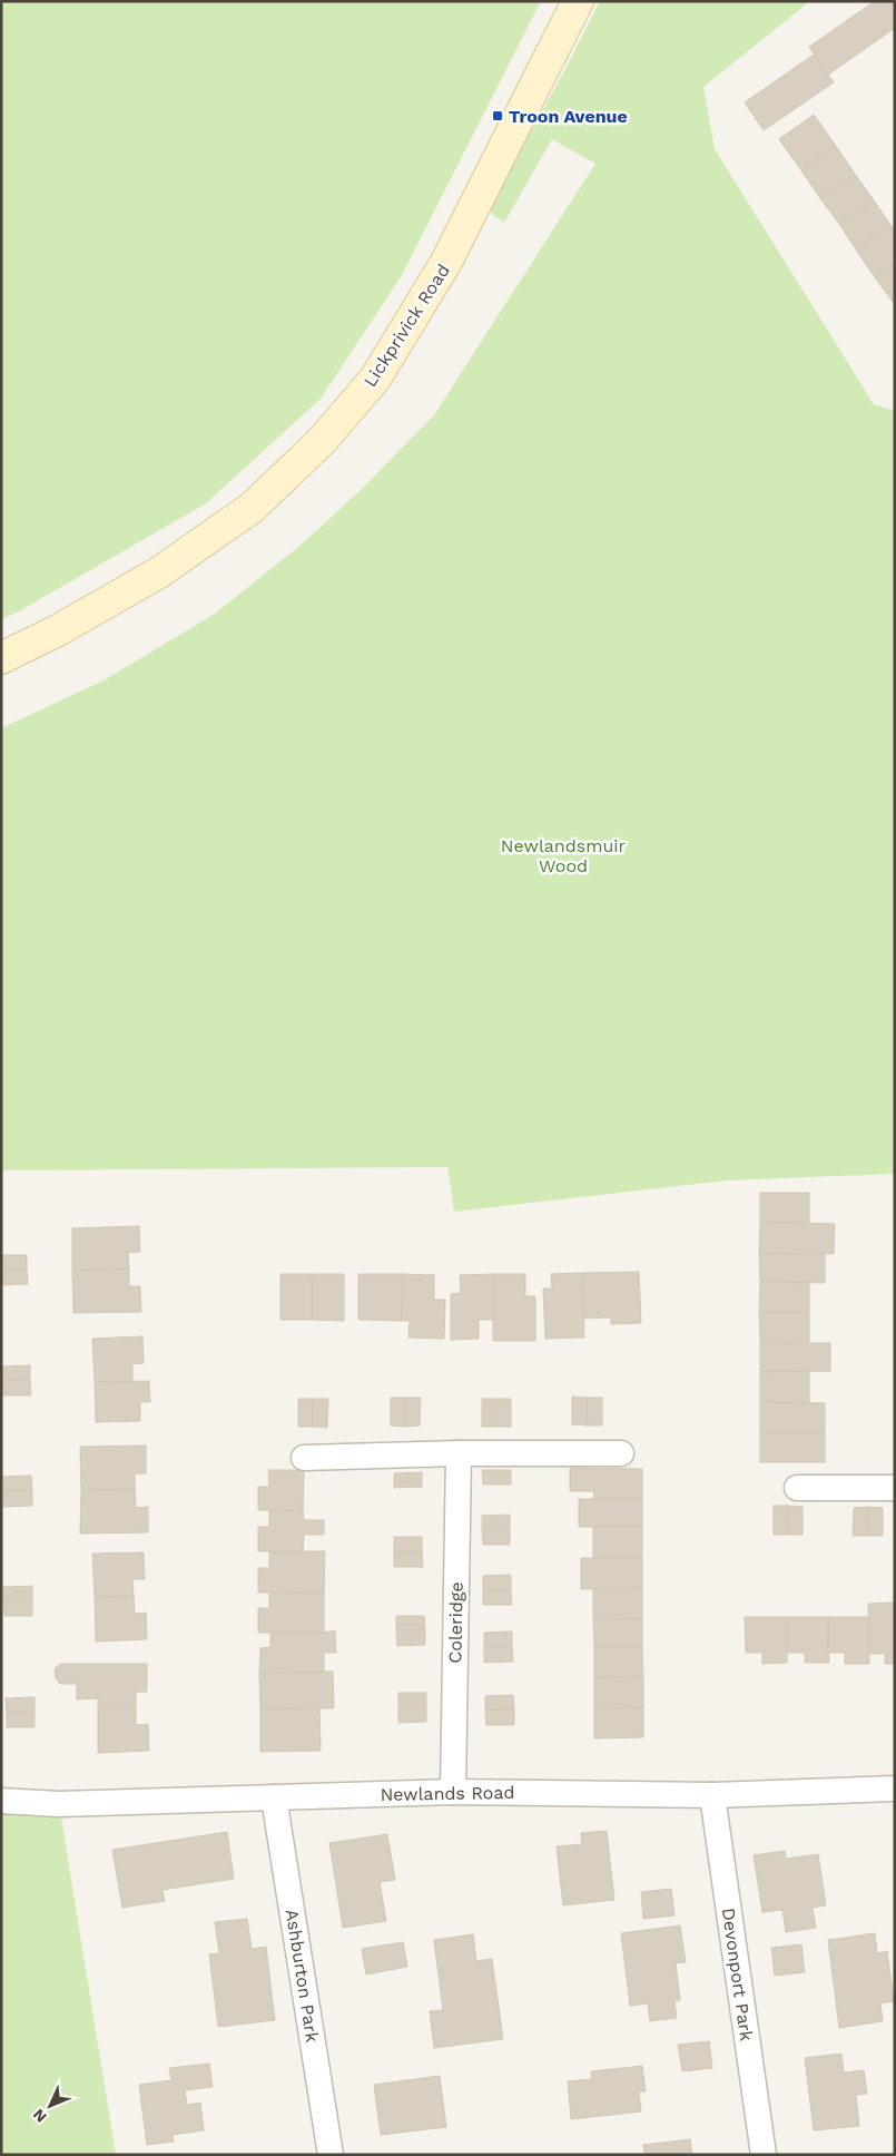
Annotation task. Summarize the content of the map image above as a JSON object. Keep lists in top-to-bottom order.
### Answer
{
  "streets": {
    "street": [
      "Lickprivick Road",
      "Coleridge",
      "Newlands Road",
      "Devonport Park",
      "Ashburton Park"
    ]
  },
  "crossings": [
    ["Coleridge", "Newlands Road"],
    ["Newlands Road", "Devonport Park"],
    ["Newlands Road", "Ashburton Park"]
  ],
  "parks": ["Newlandsmuir Wood"],
  "places": {
    "transit": ["Troon Avenue"]
  },
  "north": "bottom left"
}
